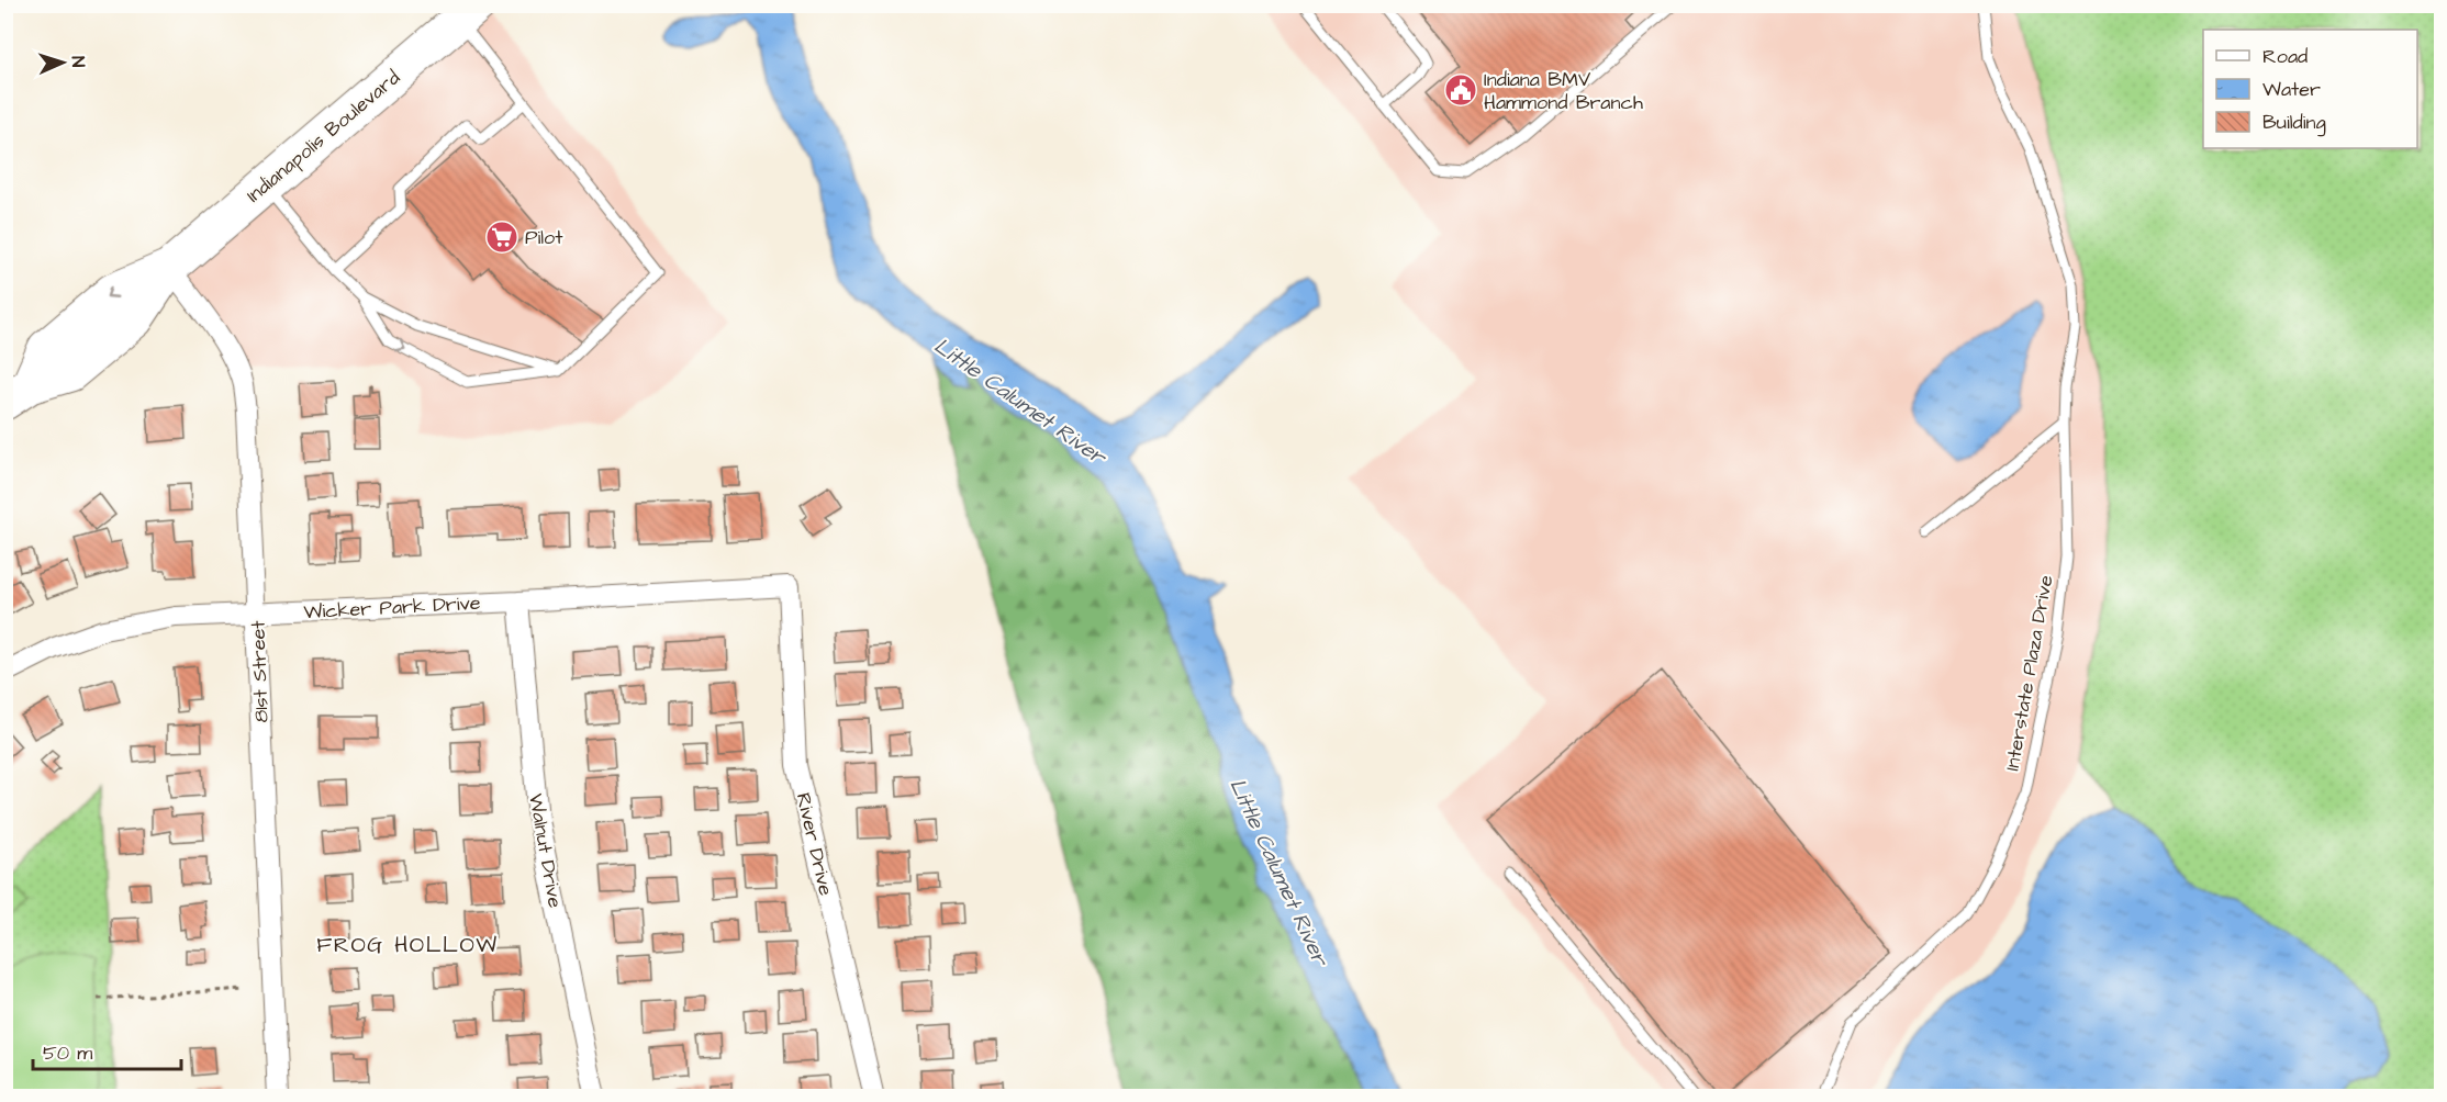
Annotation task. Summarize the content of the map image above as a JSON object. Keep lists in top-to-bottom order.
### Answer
{
  "streets": {
    "highway": ["Indianapolis Boulevard"],
    "street": [
      "Wicker Park Drive",
      "81st Street",
      "River Drive",
      "Walnut Drive"
    ],
    "lane": ["Interstate Plaza Drive"]
  },
  "crossings": [
    ["Indianapolis Boulevard", "81st Street"],
    ["Wicker Park Drive", "81st Street"],
    ["Wicker Park Drive", "River Drive"],
    ["Wicker Park Drive", "Walnut Drive"]
  ],
  "districts": ["FROG HOLLOW"],
  "water": ["Little Calumet River"],
  "places": {
    "public building": ["Indiana BMV Hammond Branch"],
    "supermarket": ["Pilot"]
  },
  "legend": ["Road", "Water", "Building"],
  "scale_bar": "50 m",
  "north": "right"
}
